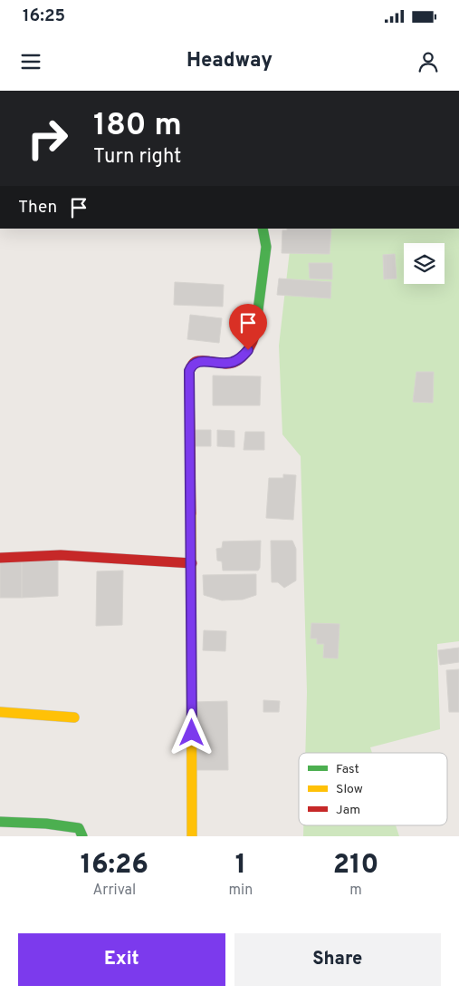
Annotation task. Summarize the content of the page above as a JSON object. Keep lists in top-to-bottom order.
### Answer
{
  "legend": ["Fast", "Slow", "Jam"],
  "page": {
    "status": "16:25",
    "header": "Headway",
    "turn": ["180 m", "Turn right"],
    "then": "Then",
    "eta": [
      "16:26",
      "Arrival",
      "1",
      "min",
      "210",
      "m"
    ],
    "buttons": ["Exit", "Share"]
  }
}
